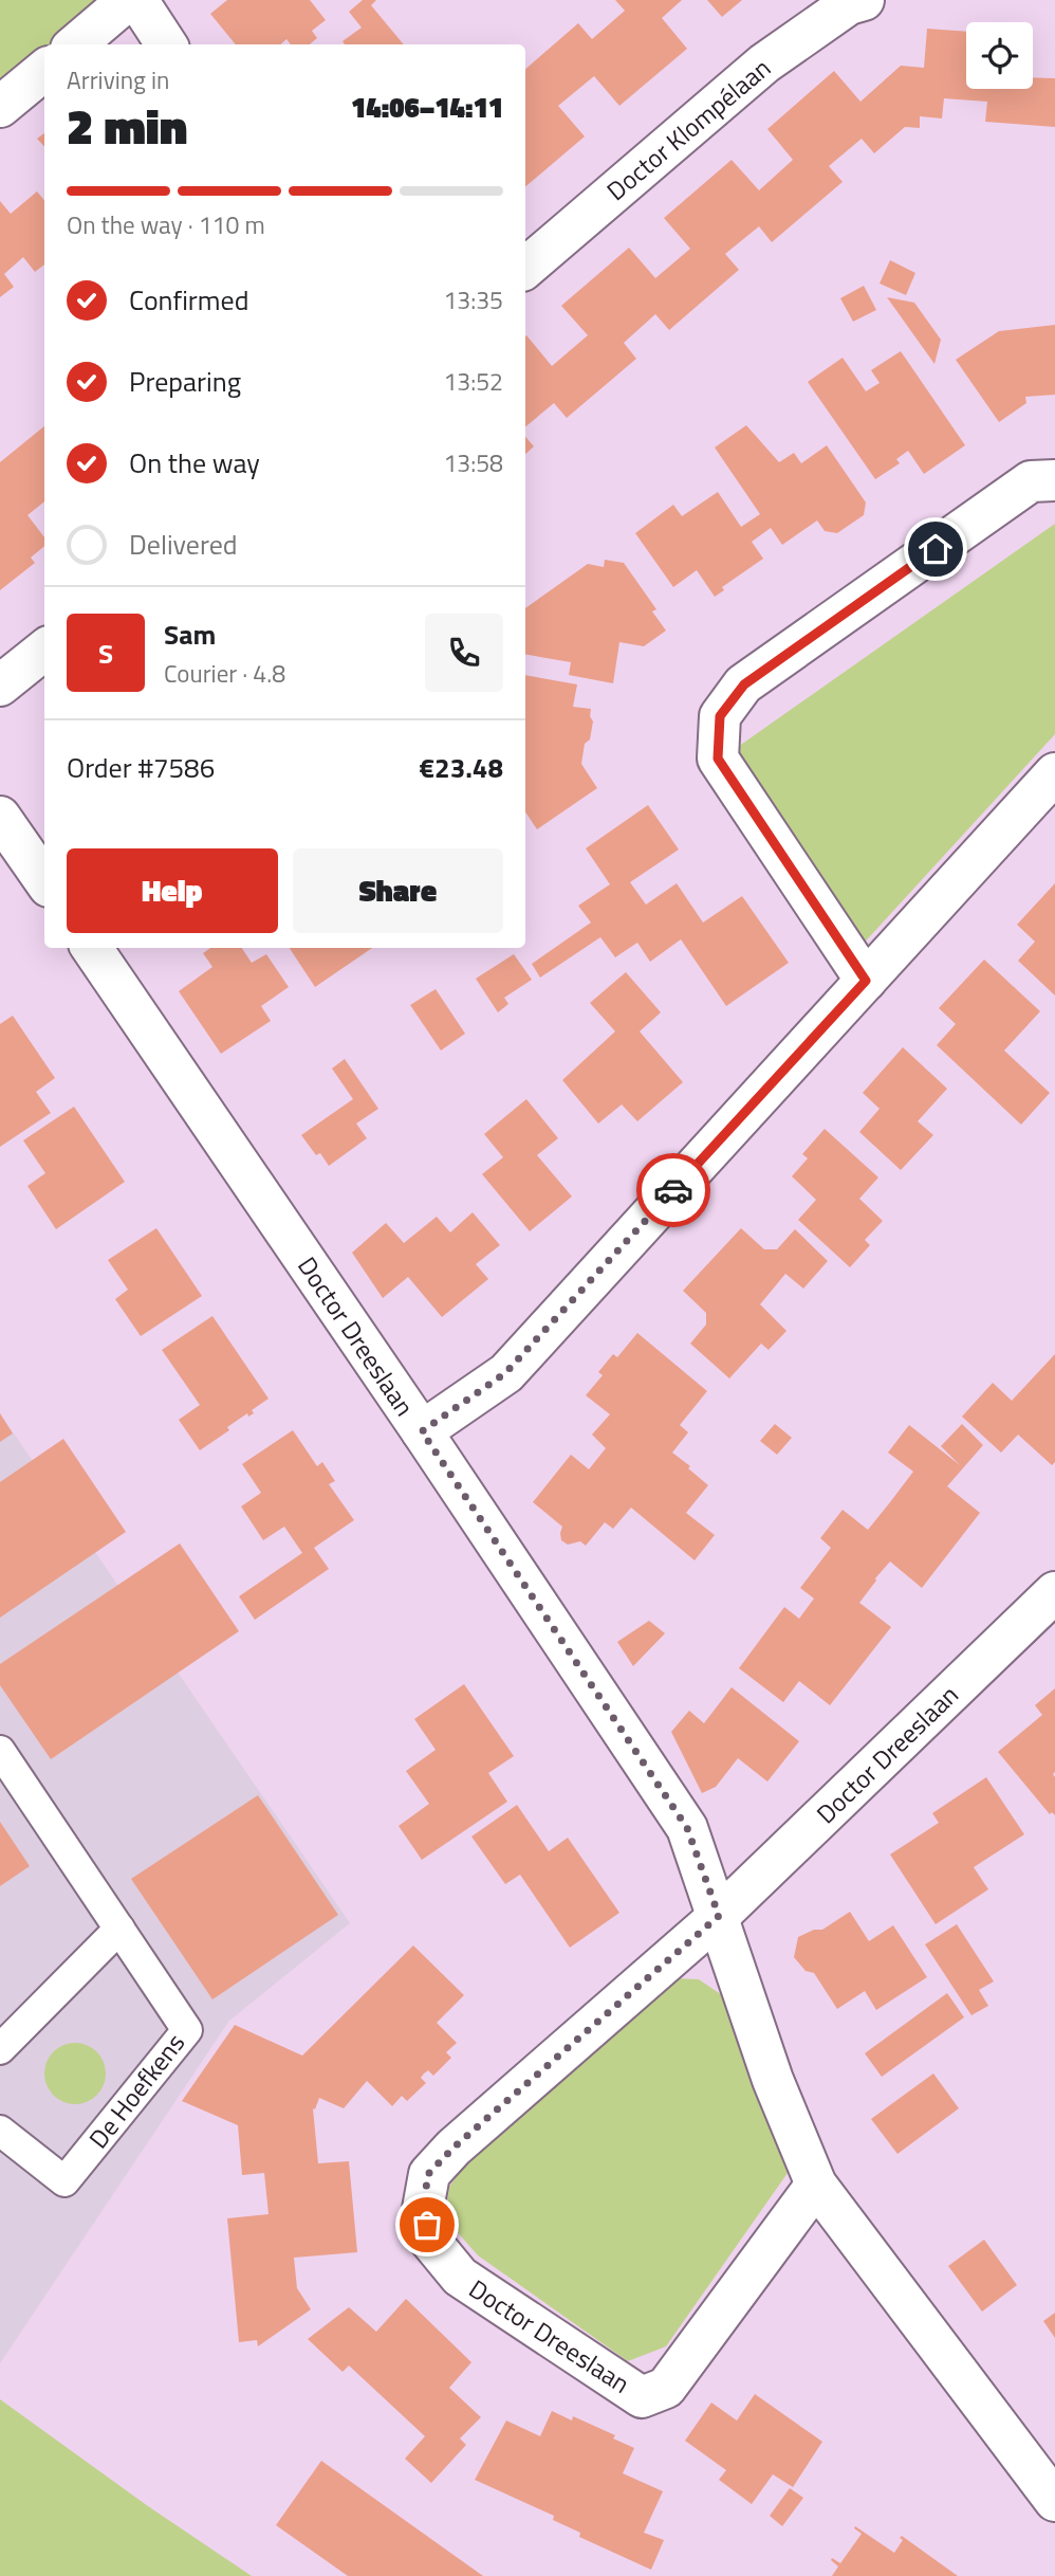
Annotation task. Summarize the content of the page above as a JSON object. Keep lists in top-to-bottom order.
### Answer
{
  "streets": {
    "street": ["Doctor Klompélaan", "Doctor Dreeslaan"],
    "lane": ["De Hoefkens"]
  },
  "page": {
    "heading": ["2 min", "Arriving in", "14:06–14:11"],
    "panel": [
      "Sam",
      "Courier · 4.8",
      "Order #7586",
      "€23.48"
    ],
    "bar": "On the way · 110 m",
    "list": [
      ["Confirmed", "13:35"],
      ["Preparing", "13:52"],
      ["On the way", "13:58"],
      "Delivered"
    ],
    "round": "S",
    "buttons": ["Help", "Share"]
  }
}
